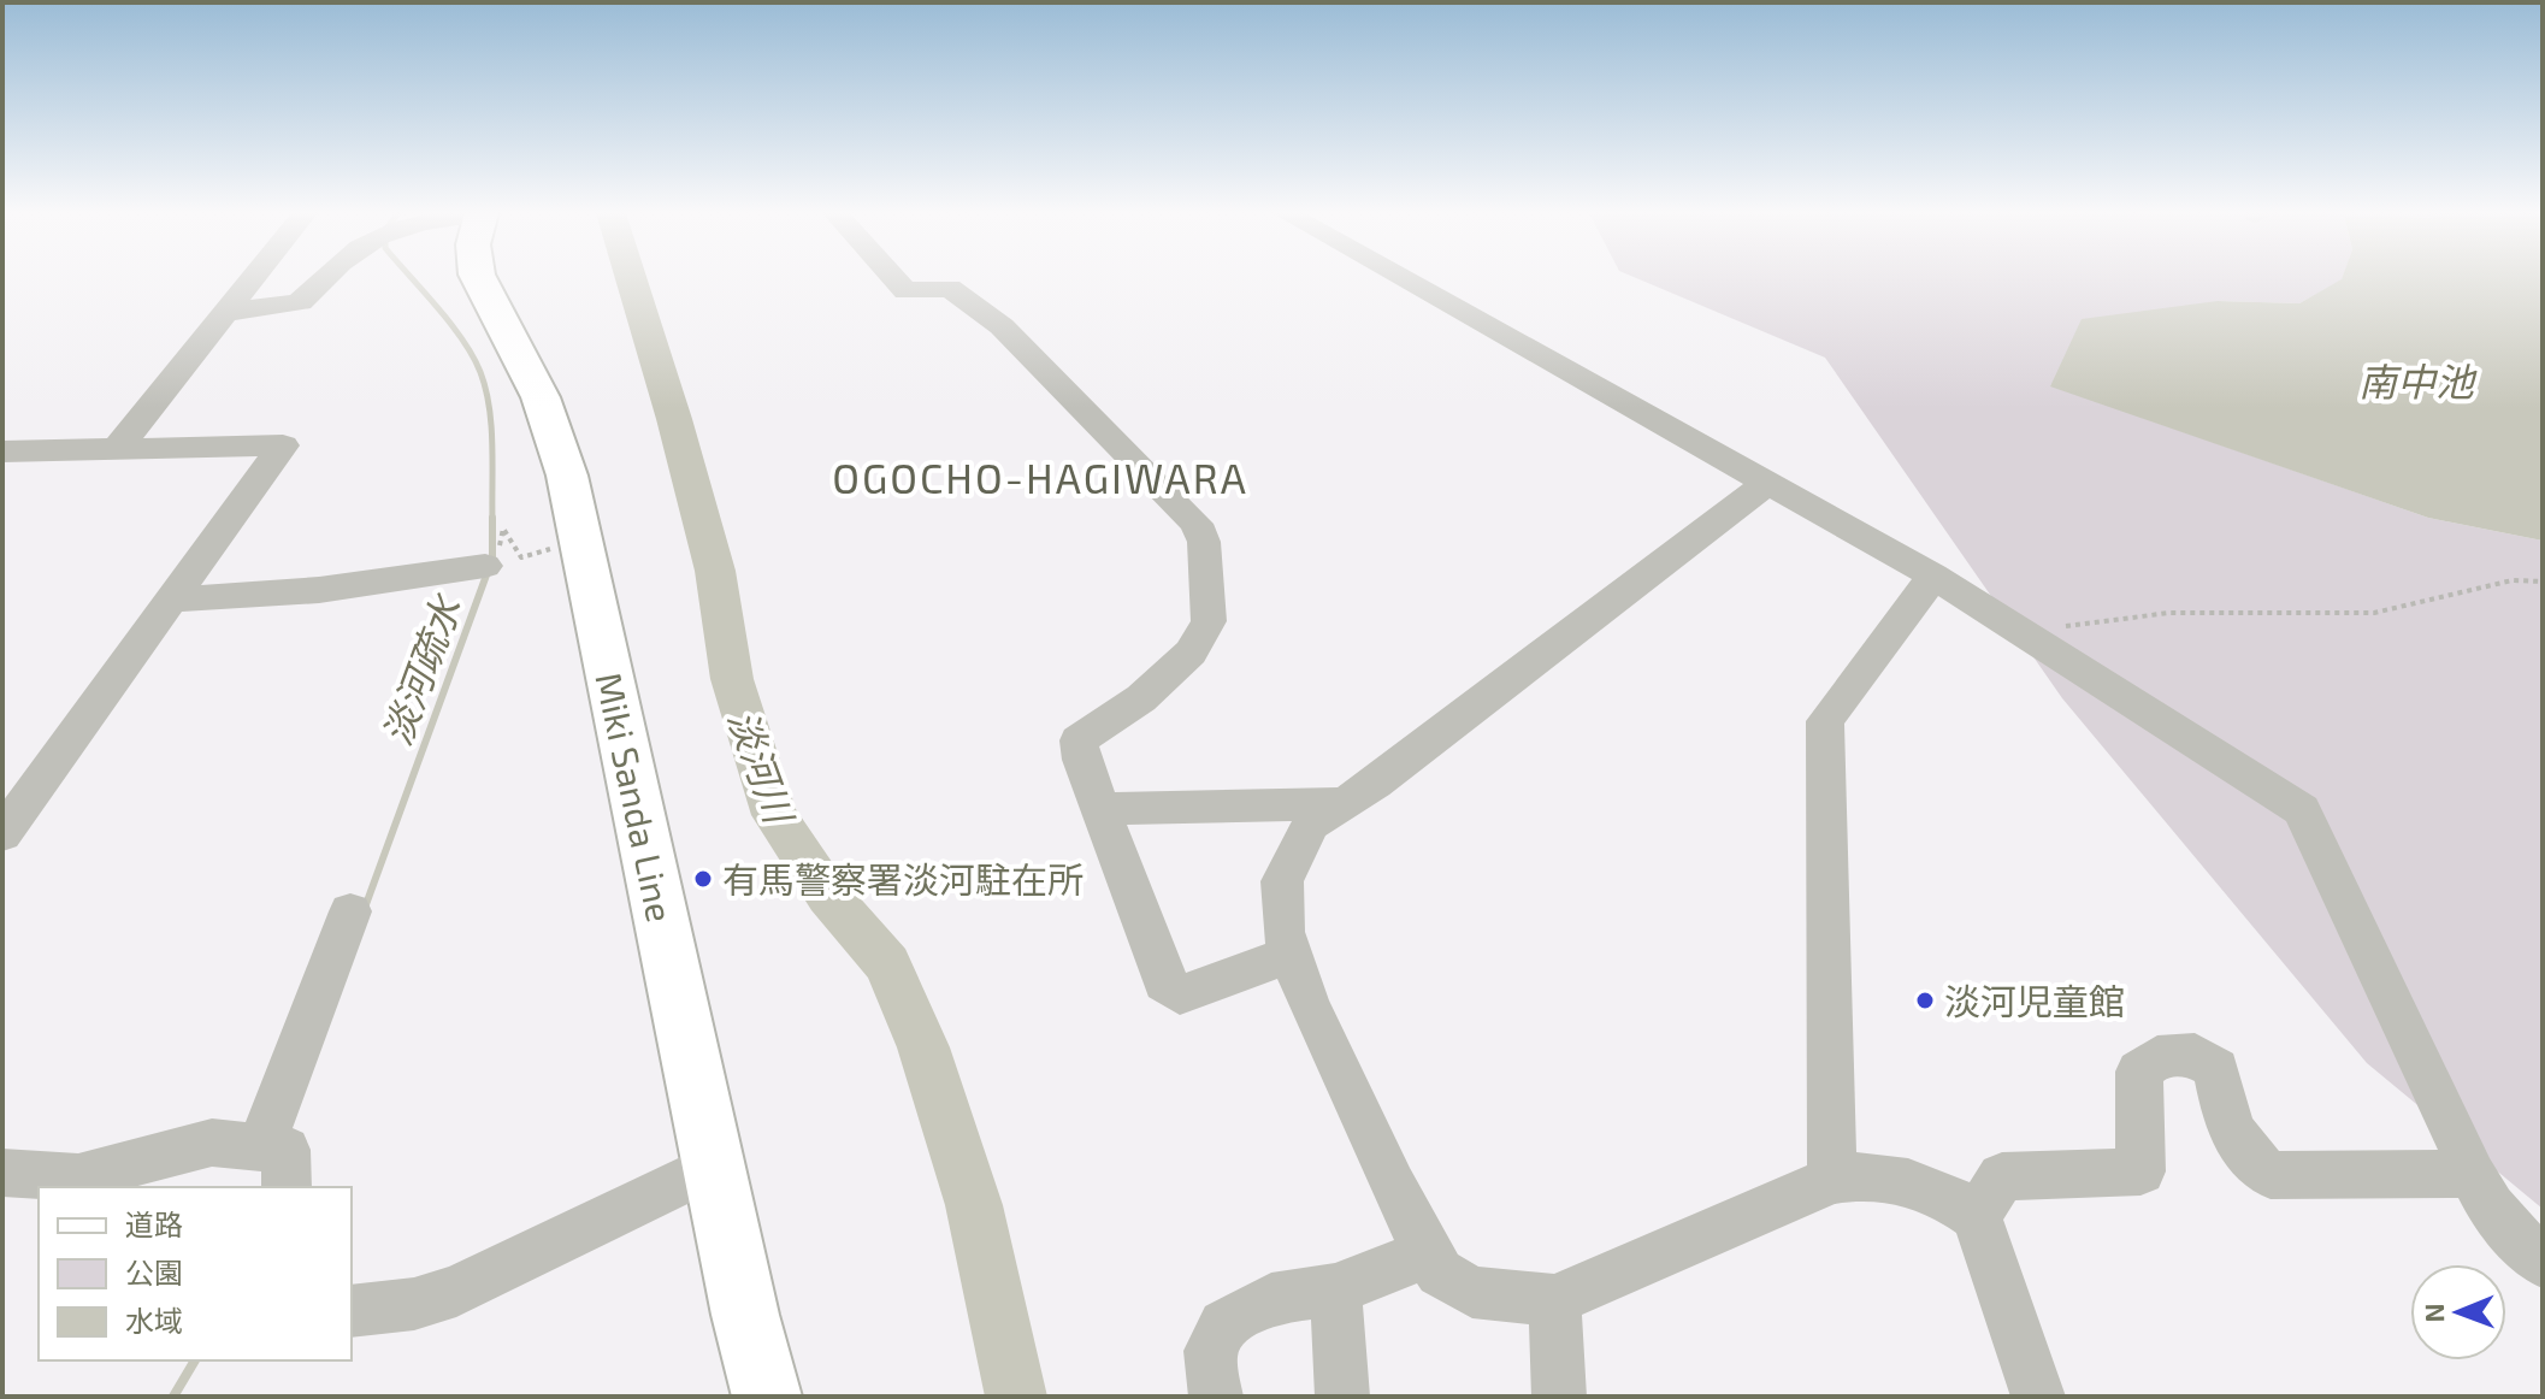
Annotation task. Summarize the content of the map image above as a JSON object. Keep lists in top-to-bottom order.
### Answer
{
  "streets": {
    "main road": ["Miki Sanda Line"]
  },
  "districts": ["OGOCHO-HAGIWARA"],
  "water": ["南中池", "淡河疏水", "淡河川"],
  "places": ["有馬警察署淡河駐在所", "淡河児童館"],
  "legend": ["道路", "公園", "水域"],
  "north": "left"
}
